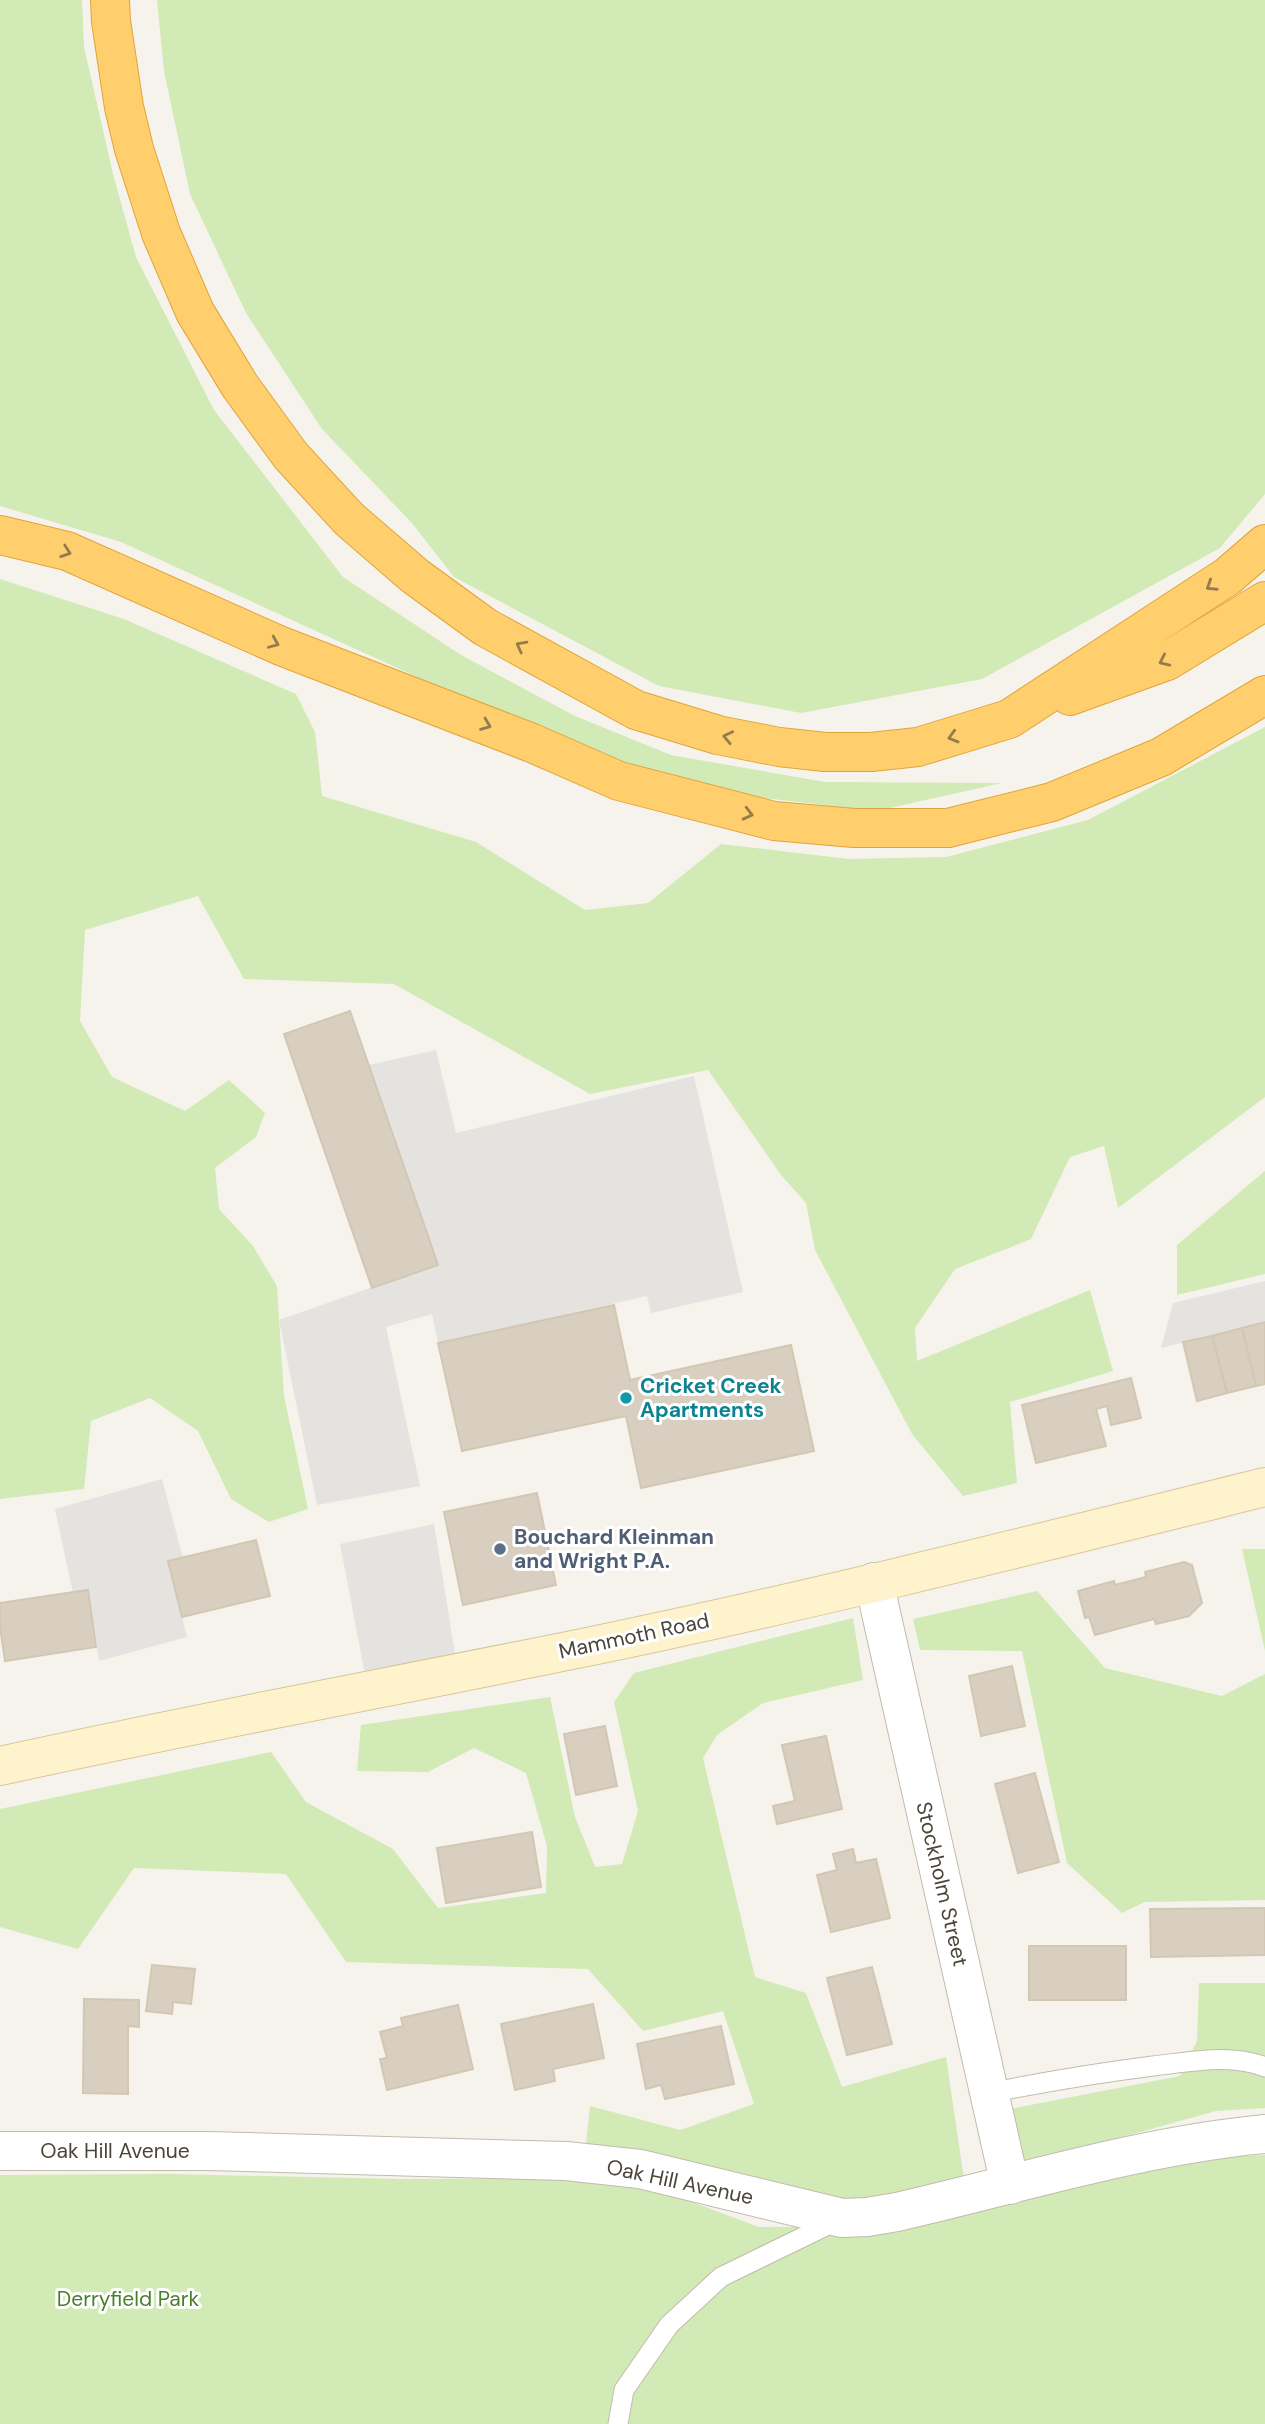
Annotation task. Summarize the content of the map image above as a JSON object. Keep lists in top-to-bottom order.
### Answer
{
  "streets": {
    "main road": ["Mammoth Road"],
    "street": ["Stockholm Street", "Oak Hill Avenue"]
  },
  "crossings": [
    ["Mammoth Road", "Stockholm Street"],
    ["Stockholm Street", "Oak Hill Avenue"]
  ],
  "parks": ["Derryfield Park"],
  "places": ["Cricket Creek Apartments", "Bouchard Kleinman and Wright P.A."]
}
